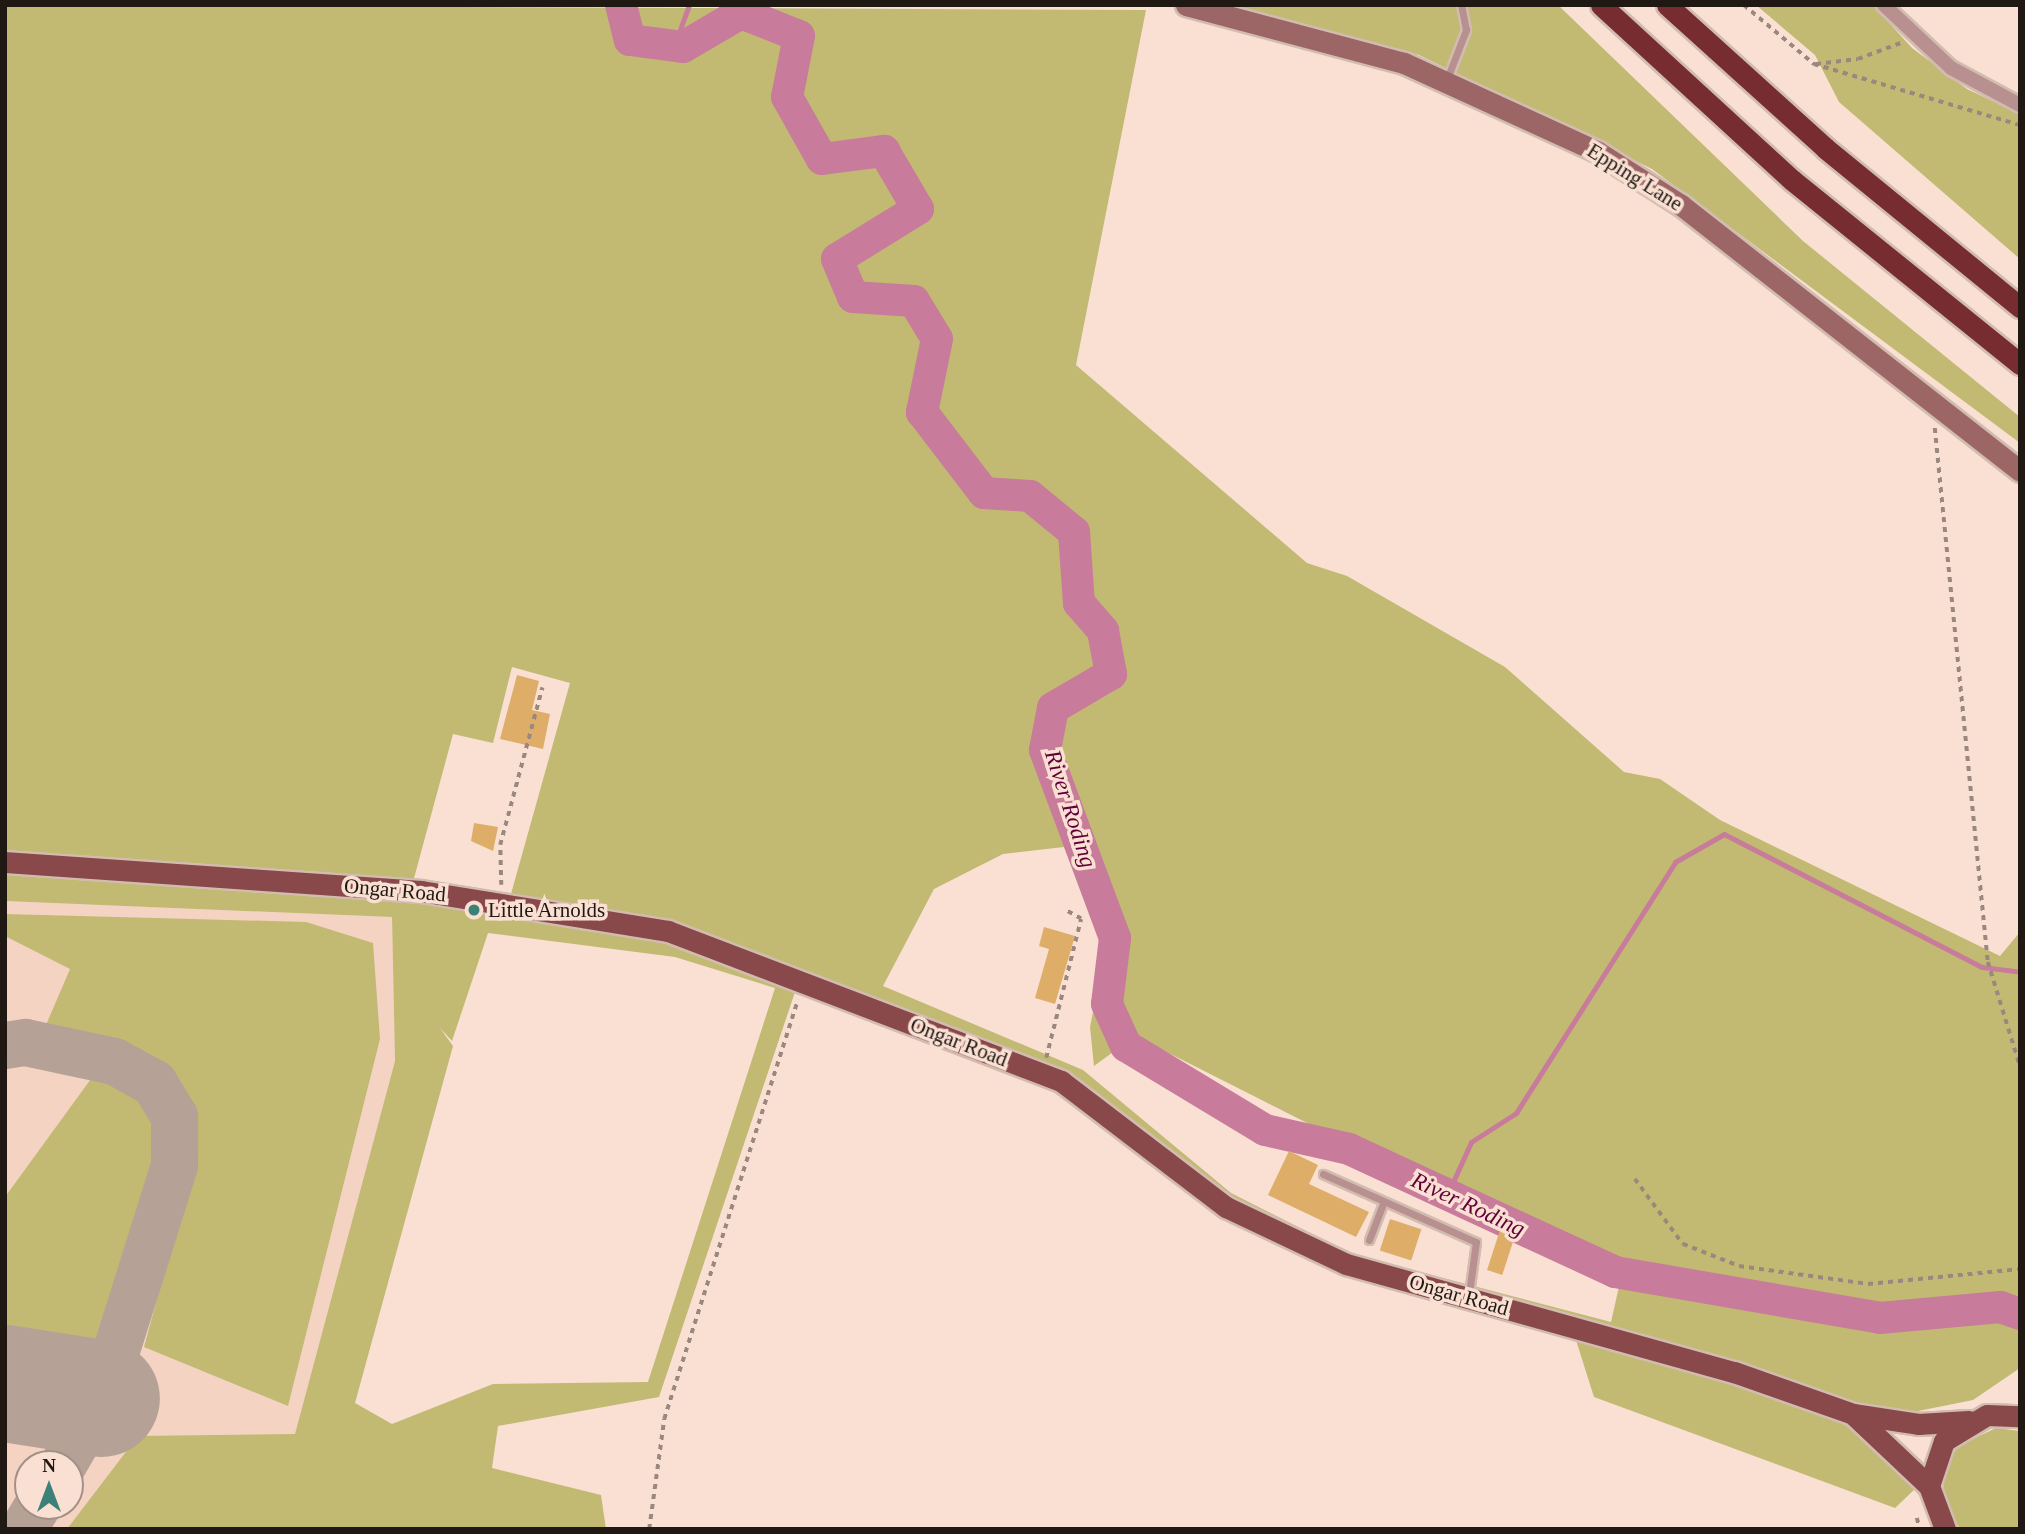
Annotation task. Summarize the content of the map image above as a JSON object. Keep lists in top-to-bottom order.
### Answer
{
  "streets": {
    "main road": ["Ongar Road"],
    "street": ["Epping Lane"]
  },
  "water": ["River Roding"],
  "places": ["Little Arnolds"],
  "north": "top"
}
